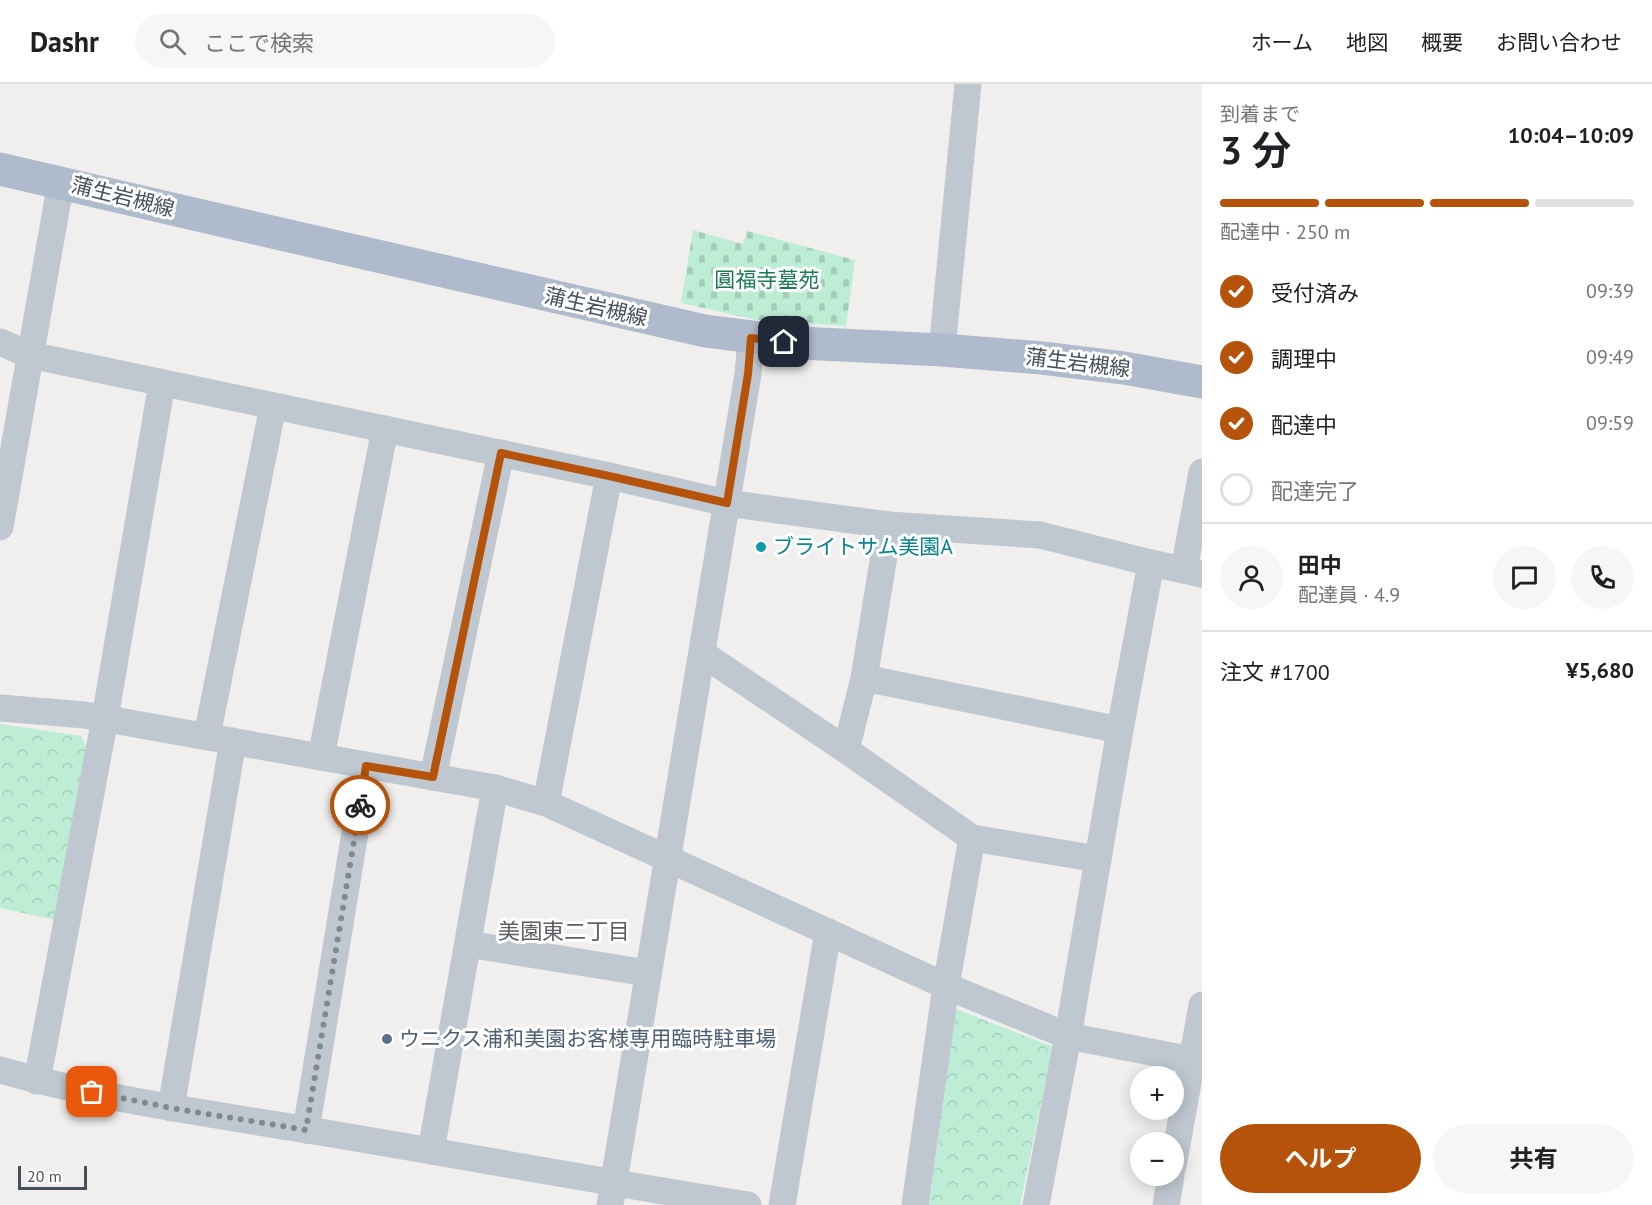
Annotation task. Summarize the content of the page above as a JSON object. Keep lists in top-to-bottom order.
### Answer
{
  "streets": {
    "main road": ["蒲生岩槻線"]
  },
  "districts": ["美園東二丁目"],
  "parks": ["圓福寺墓苑"],
  "places": ["ブライトサム美園A", "ウニクス浦和美園お客様専用臨時駐車場"],
  "scale_bar": "20 m",
  "page": {
    "header": "Dashr",
    "search": "ここで検索",
    "nav": [
      "ホーム",
      "地図",
      "概要",
      "お問い合わせ"
    ],
    "heading": ["3 分", "到着まで", "10:04–10:09"],
    "panel": [
      "田中",
      "配達員 · 4.9",
      "注文 #1700",
      "¥5,680"
    ],
    "bar": "配達中 · 250 m",
    "list": [
      ["受付済み", "09:39"],
      ["調理中", "09:49"],
      ["配達中", "09:59"],
      "配達完了"
    ],
    "map_buttons": ["+", "−"],
    "buttons": ["ヘルプ", "共有"],
    "scale": "20 m"
  }
}
